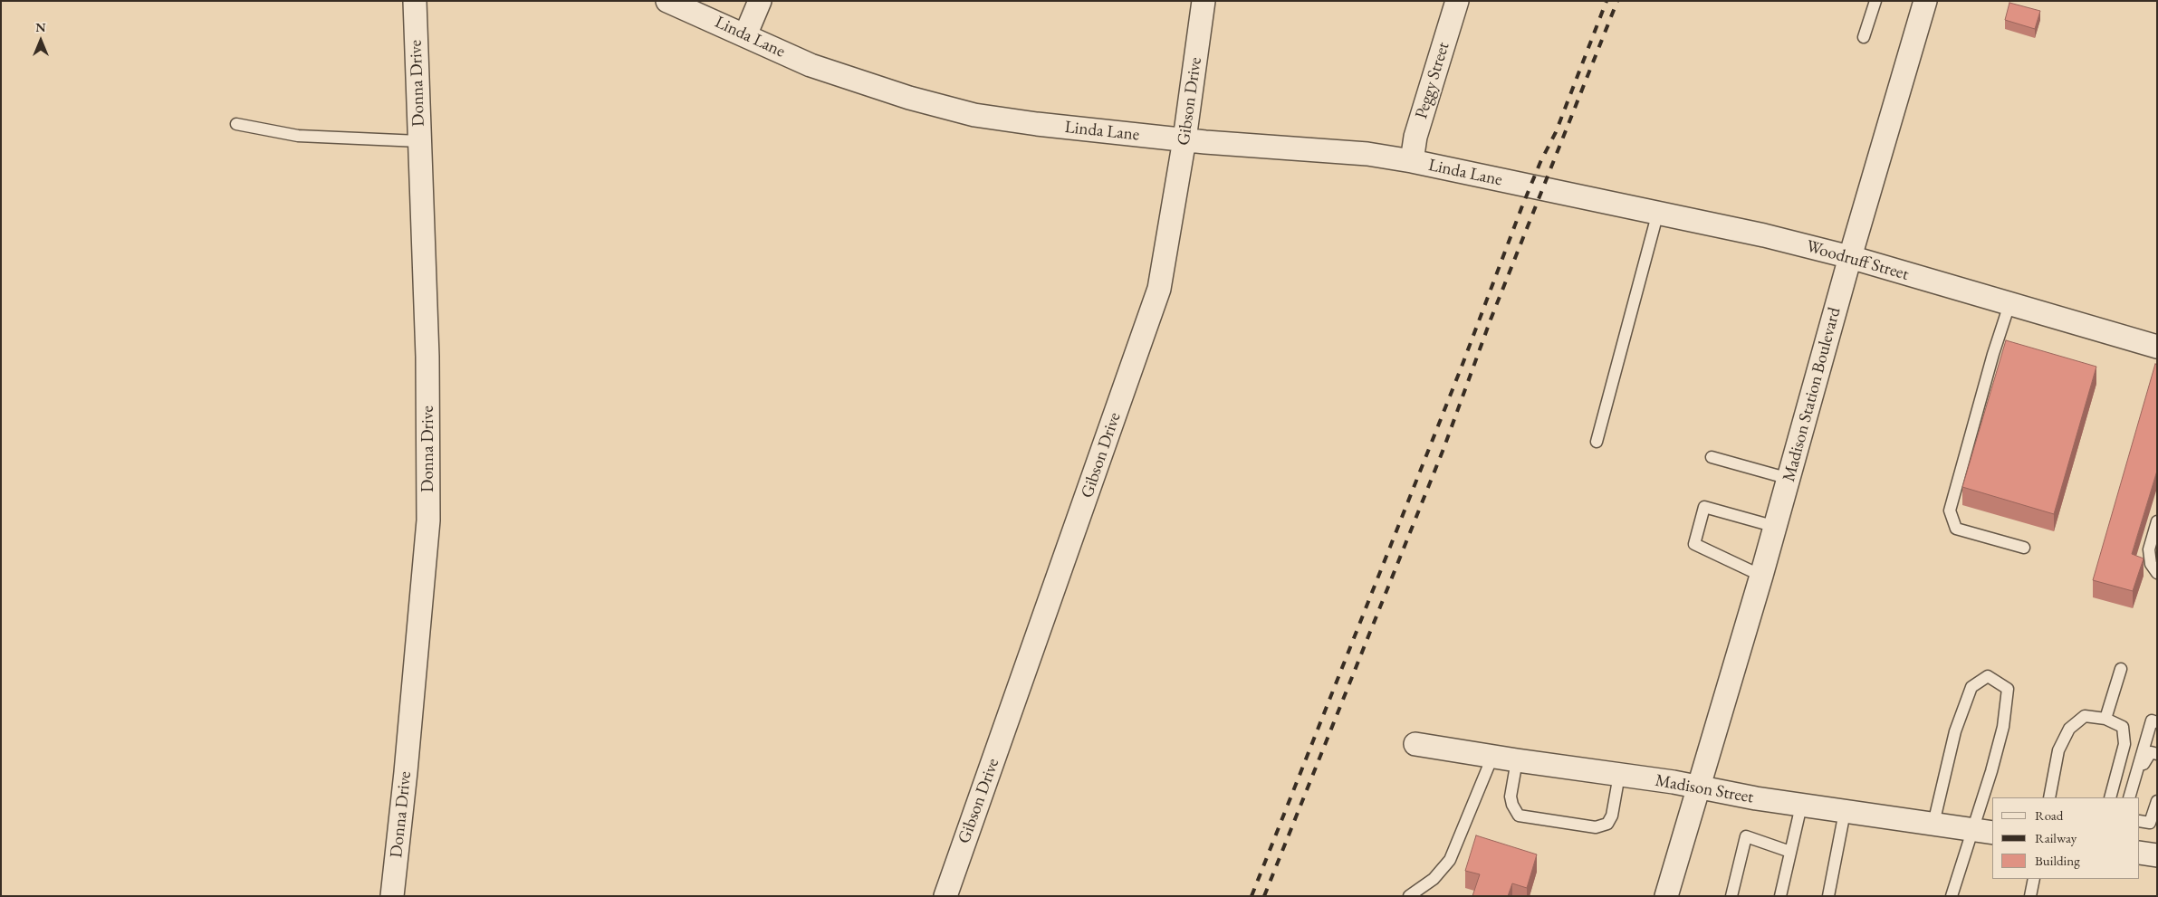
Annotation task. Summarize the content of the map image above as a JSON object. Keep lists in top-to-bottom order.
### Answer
{
  "streets": {
    "street": [
      "Linda Lane",
      "Peggy Street",
      "Donna Drive",
      "Gibson Drive",
      "Woodruff Street",
      "Madison Station Boulevard",
      "Madison Street"
    ]
  },
  "crossings": [
    ["Linda Lane", "Peggy Street"],
    ["Linda Lane", "Gibson Drive"],
    ["Linda Lane", "Woodruff Street"],
    ["Woodruff Street", "Madison Station Boulevard"],
    ["Madison Station Boulevard", "Madison Street"]
  ],
  "legend": ["Road", "Railway", "Building"],
  "north": "top"
}
